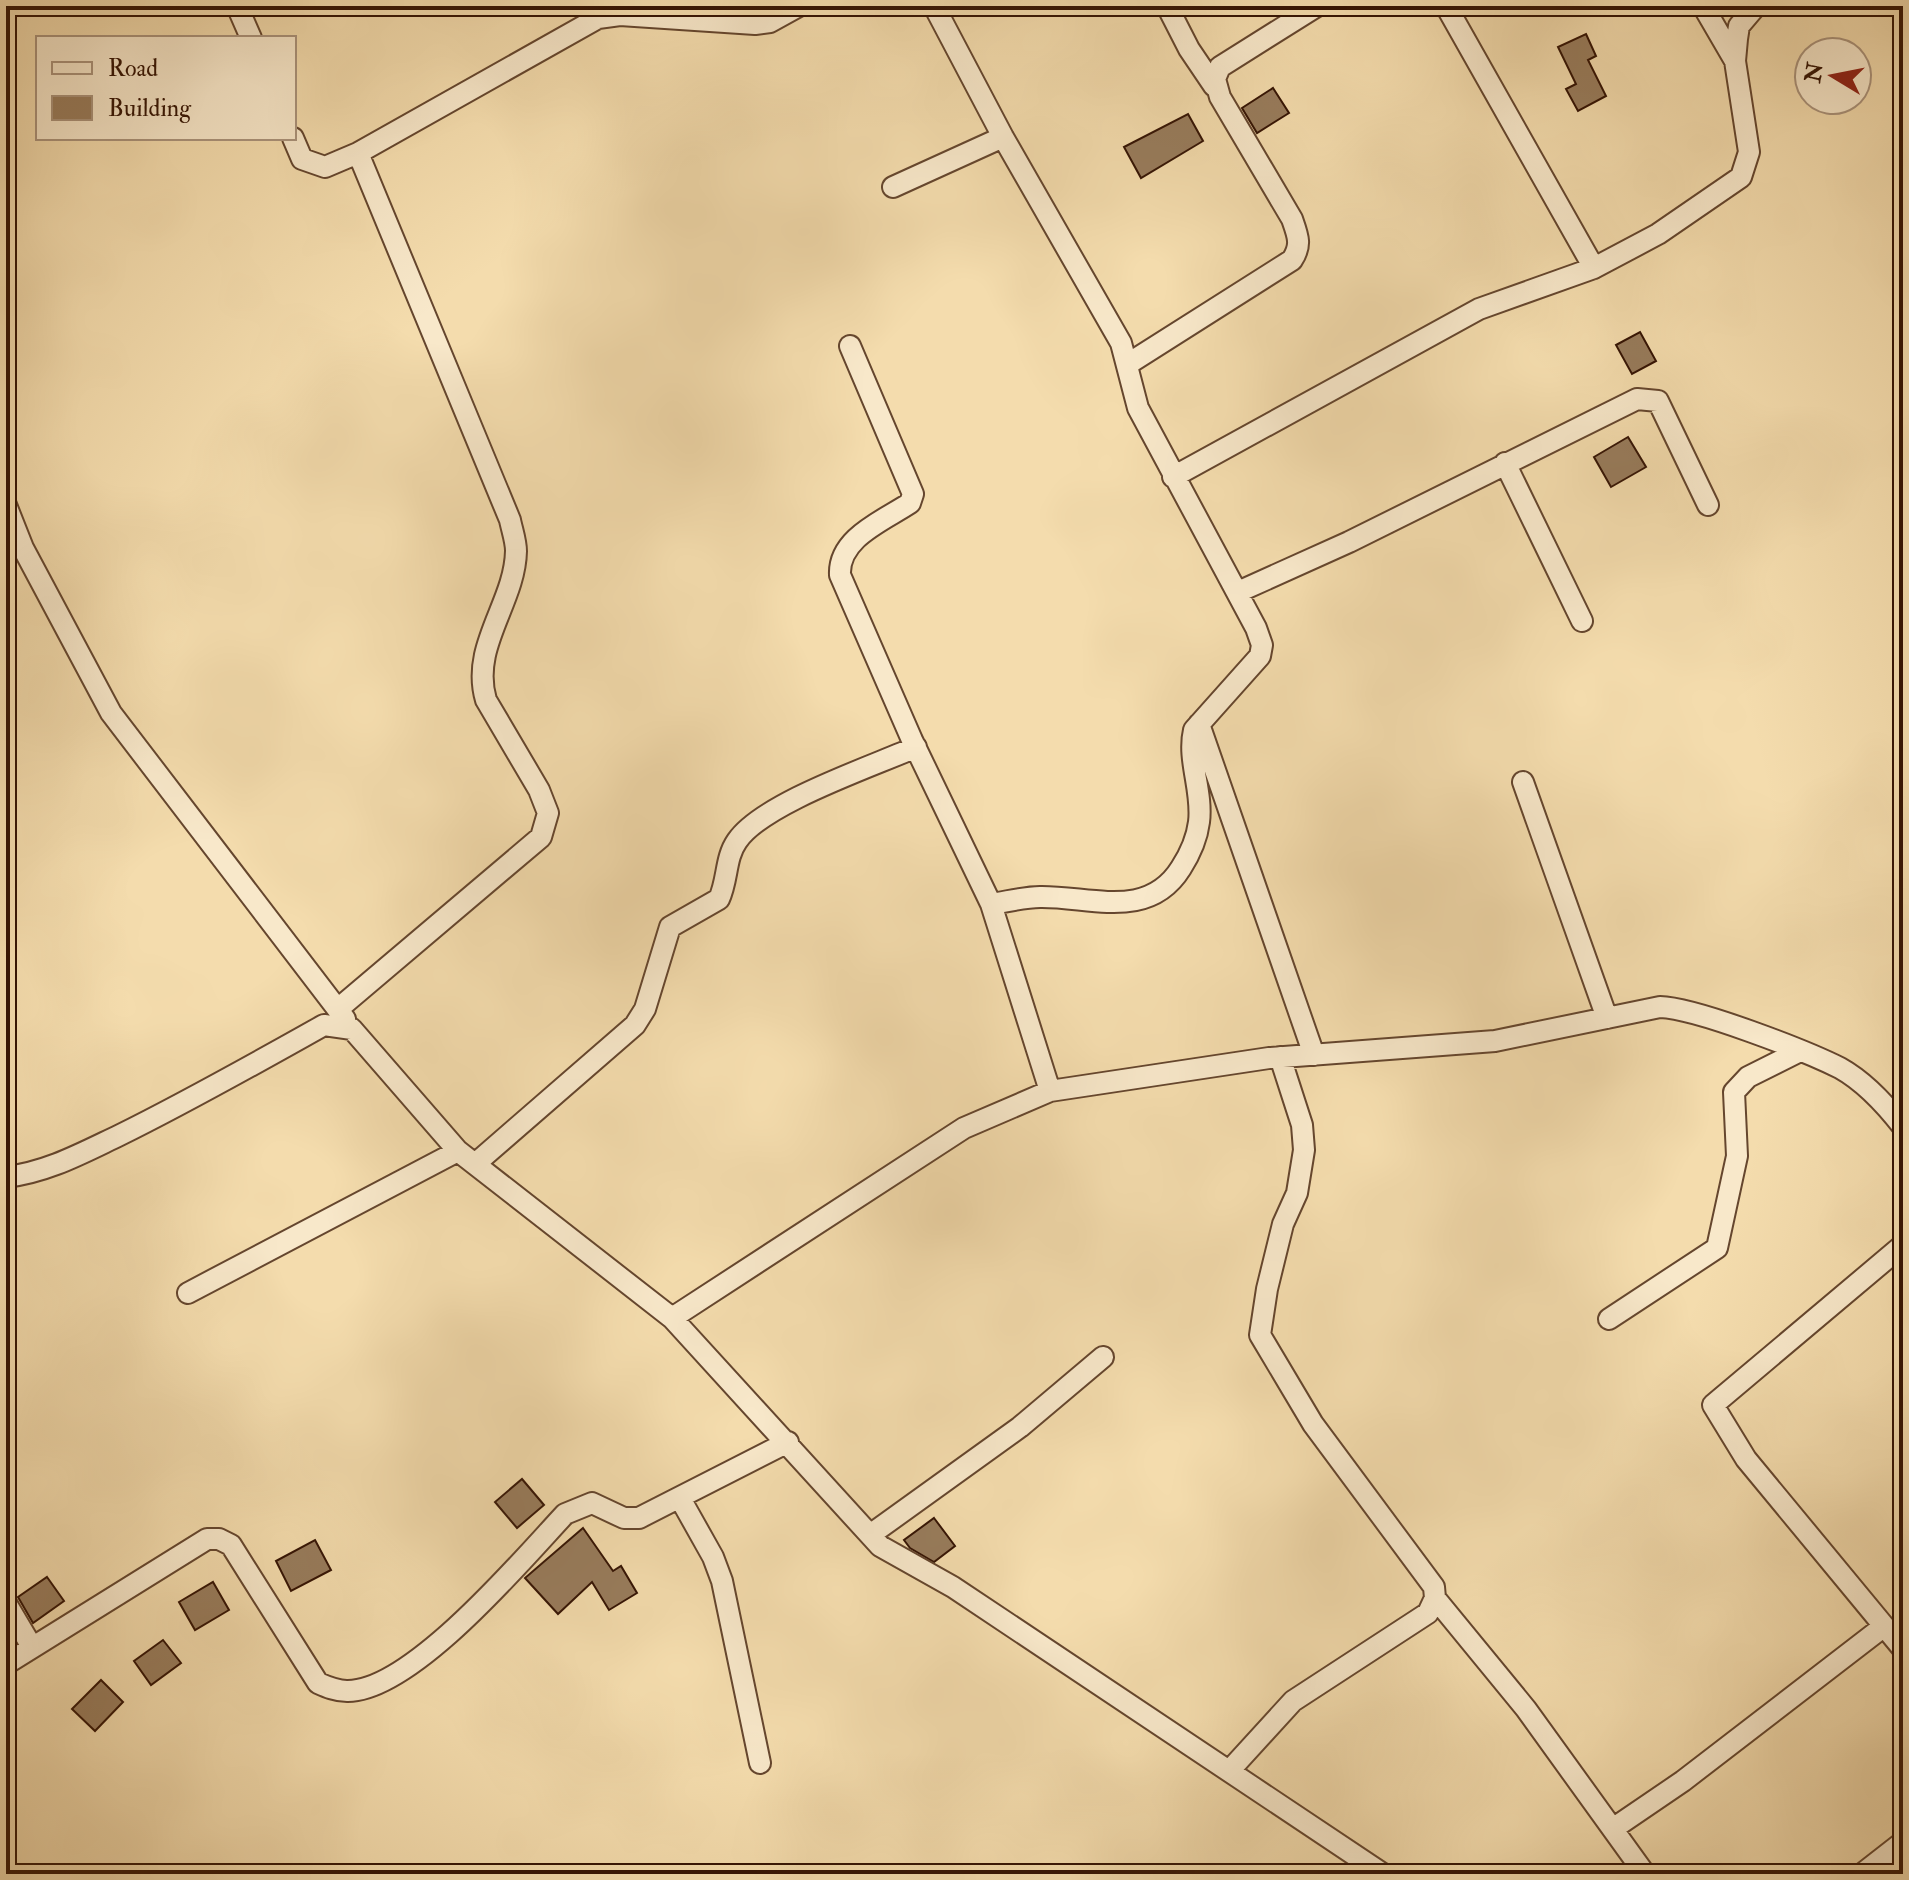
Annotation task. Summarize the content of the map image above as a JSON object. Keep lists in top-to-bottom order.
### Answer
{
  "legend": ["Road", "Building"],
  "north": "left"
}
